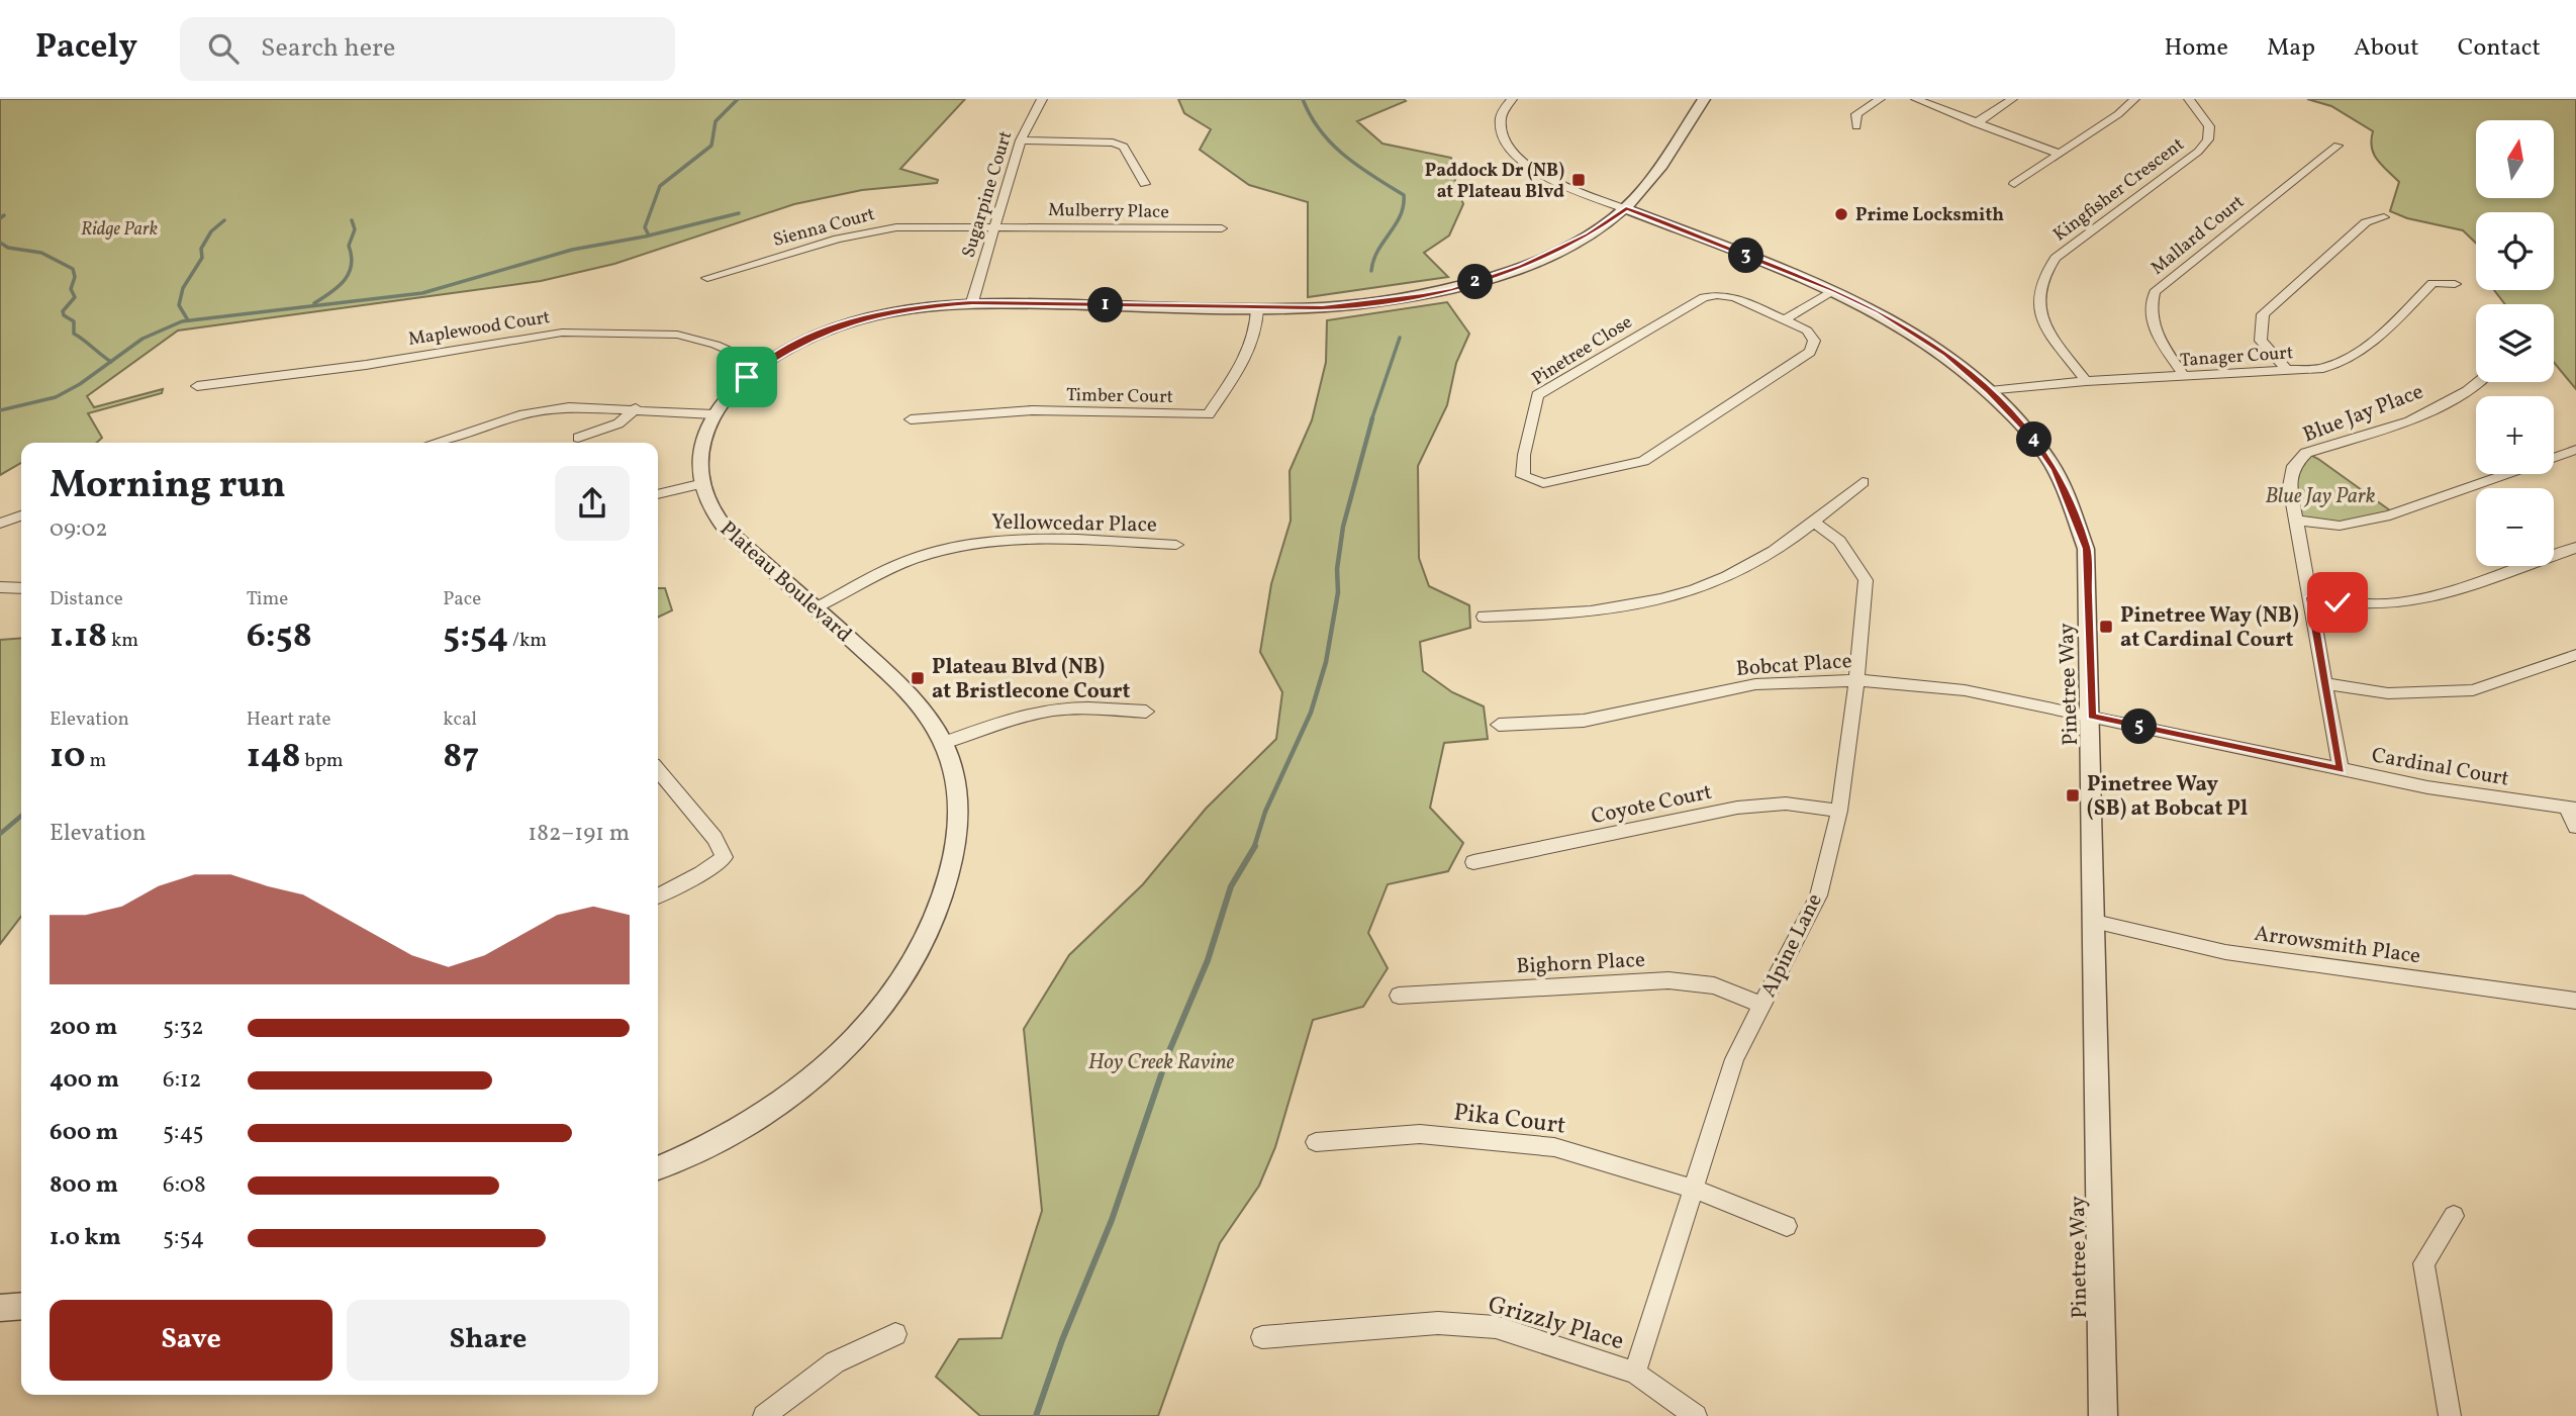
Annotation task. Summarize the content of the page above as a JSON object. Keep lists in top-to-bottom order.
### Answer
{
  "streets": {
    "street": [
      "Kingfisher Crescent",
      "Sugarpine Court",
      "Mulberry Place",
      "Sienna Court",
      "Mallard Court",
      "Maplewood Court",
      "Pinetree Close",
      "Tanager Court",
      "Timber Court",
      "Blue Jay Place",
      "Yellowcedar Place",
      "Plateau Boulevard",
      "Bobcat Place",
      "Pinetree Way",
      "Cardinal Court",
      "Coyote Court",
      "Arrowsmith Place",
      "Alpine Lane",
      "Bighorn Place",
      "Pika Court",
      "Grizzly Place"
    ]
  },
  "crossings": [
    ["Kingfisher Crescent", "Tanager Court"],
    ["Sugarpine Court", "Mulberry Place"],
    ["Sugarpine Court", "Sienna Court"],
    ["Sugarpine Court", "Plateau Boulevard"],
    ["Mulberry Place", "Sienna Court"],
    ["Mallard Court", "Tanager Court"],
    ["Maplewood Court", "Plateau Boulevard"],
    ["Tanager Court", "Pinetree Way"],
    ["Timber Court", "Plateau Boulevard"],
    ["Blue Jay Place", "Cardinal Court"],
    ["Yellowcedar Place", "Plateau Boulevard"],
    ["Plateau Boulevard", "Pinetree Way"],
    ["Bobcat Place", "Pinetree Way"],
    ["Bobcat Place", "Cardinal Court"],
    ["Bobcat Place", "Alpine Lane"],
    ["Pinetree Way", "Cardinal Court"],
    ["Pinetree Way", "Arrowsmith Place"],
    ["Coyote Court", "Alpine Lane"],
    ["Alpine Lane", "Bighorn Place"],
    ["Alpine Lane", "Pika Court"],
    ["Alpine Lane", "Grizzly Place"]
  ],
  "parks": ["Ridge Park", "Blue Jay Park", "Hoy Creek Ravine"],
  "places": {
    "transit": [
      "Paddock Dr (NB) at Plateau Blvd",
      "Pinetree Way (NB) at Cardinal Court",
      "Plateau Blvd (NB) at Bristlecone Court",
      "Pinetree Way (SB) at Bobcat Pl"
    ],
    "other": ["Prime Locksmith"]
  },
  "north": "top",
  "page": {
    "header": "Pacely",
    "search": "Search here",
    "nav": [
      "Home",
      "Map",
      "About",
      "Contact"
    ],
    "map_buttons": ["+", "−"],
    "pins": [
      "3",
      "2",
      "1",
      "4",
      "5"
    ],
    "heading": ["Morning run", "09:02"],
    "stats": [
      ["Distance", "1.18 km"],
      ["Time", "6:58"],
      ["Pace", "5:54 /km"],
      ["Elevation", "10 m"],
      ["Heart rate", "148 bpm"],
      ["kcal", "87"]
    ],
    "chart": ["Elevation", "182–191 m"],
    "list": [
      {
        "name": "200 m",
        "note": "5:32"
      },
      {
        "name": "400 m",
        "note": "6:12"
      },
      {
        "name": "600 m",
        "note": "5:45"
      },
      {
        "name": "800 m",
        "note": "6:08"
      },
      {
        "name": "1.0 km",
        "note": "5:54"
      }
    ],
    "buttons": ["Save", "Share"]
  }
}
